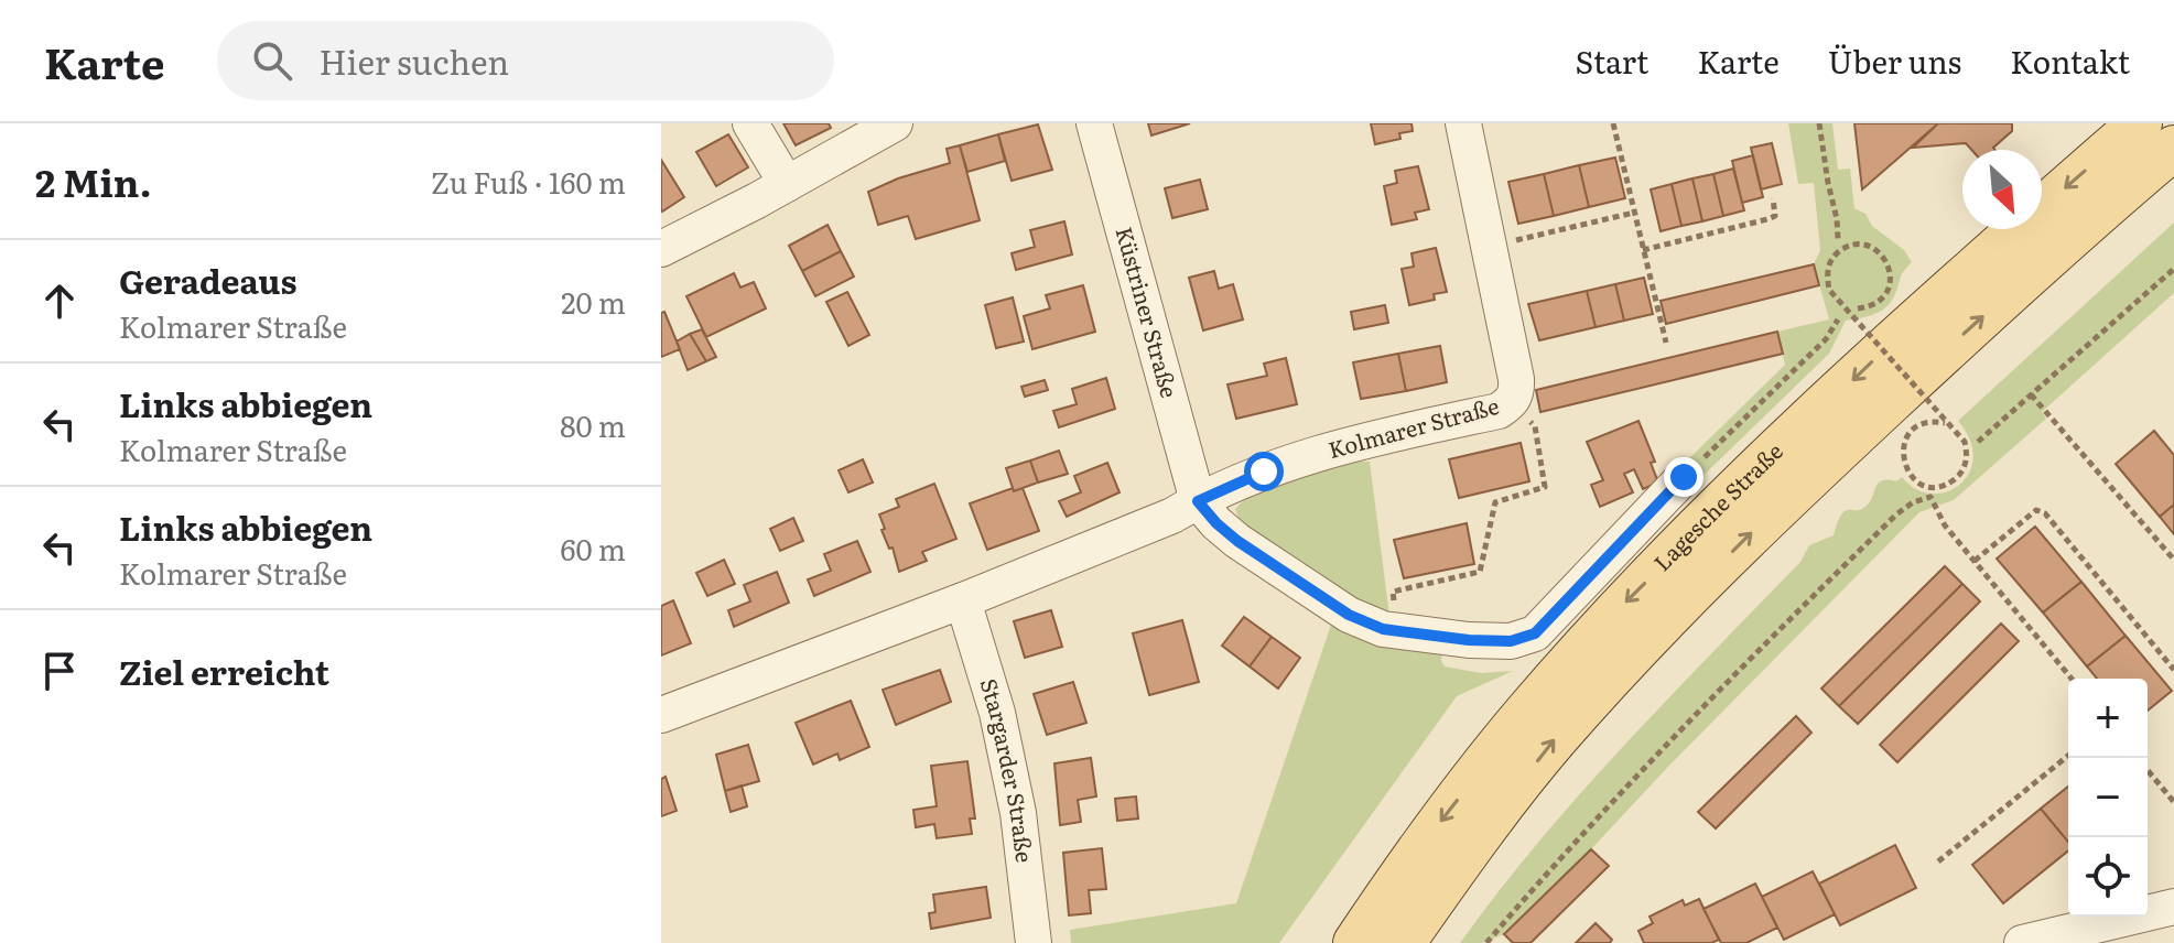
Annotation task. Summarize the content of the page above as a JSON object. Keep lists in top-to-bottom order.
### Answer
{
  "streets": {
    "main road": ["Lagesche Straße"],
    "street": ["Küstriner Straße", "Kolmarer Straße", "Stargarder Straße"]
  },
  "crossings": [
    ["Küstriner Straße", "Kolmarer Straße"],
    ["Kolmarer Straße", "Stargarder Straße"]
  ],
  "north": "bottom right",
  "page": {
    "header": "Karte",
    "search": "Hier suchen",
    "nav": [
      "Start",
      "Karte",
      "Über uns",
      "Kontakt"
    ],
    "heading": ["2 Min.", "Zu Fuß · 160 m"],
    "list": [
      ["Geradeaus", "Kolmarer Straße", "20 m"],
      ["Links abbiegen", "Kolmarer Straße", "80 m"],
      ["Links abbiegen", "Kolmarer Straße", "60 m"],
      "Ziel erreicht"
    ],
    "map_buttons": ["+", "−"]
  }
}
